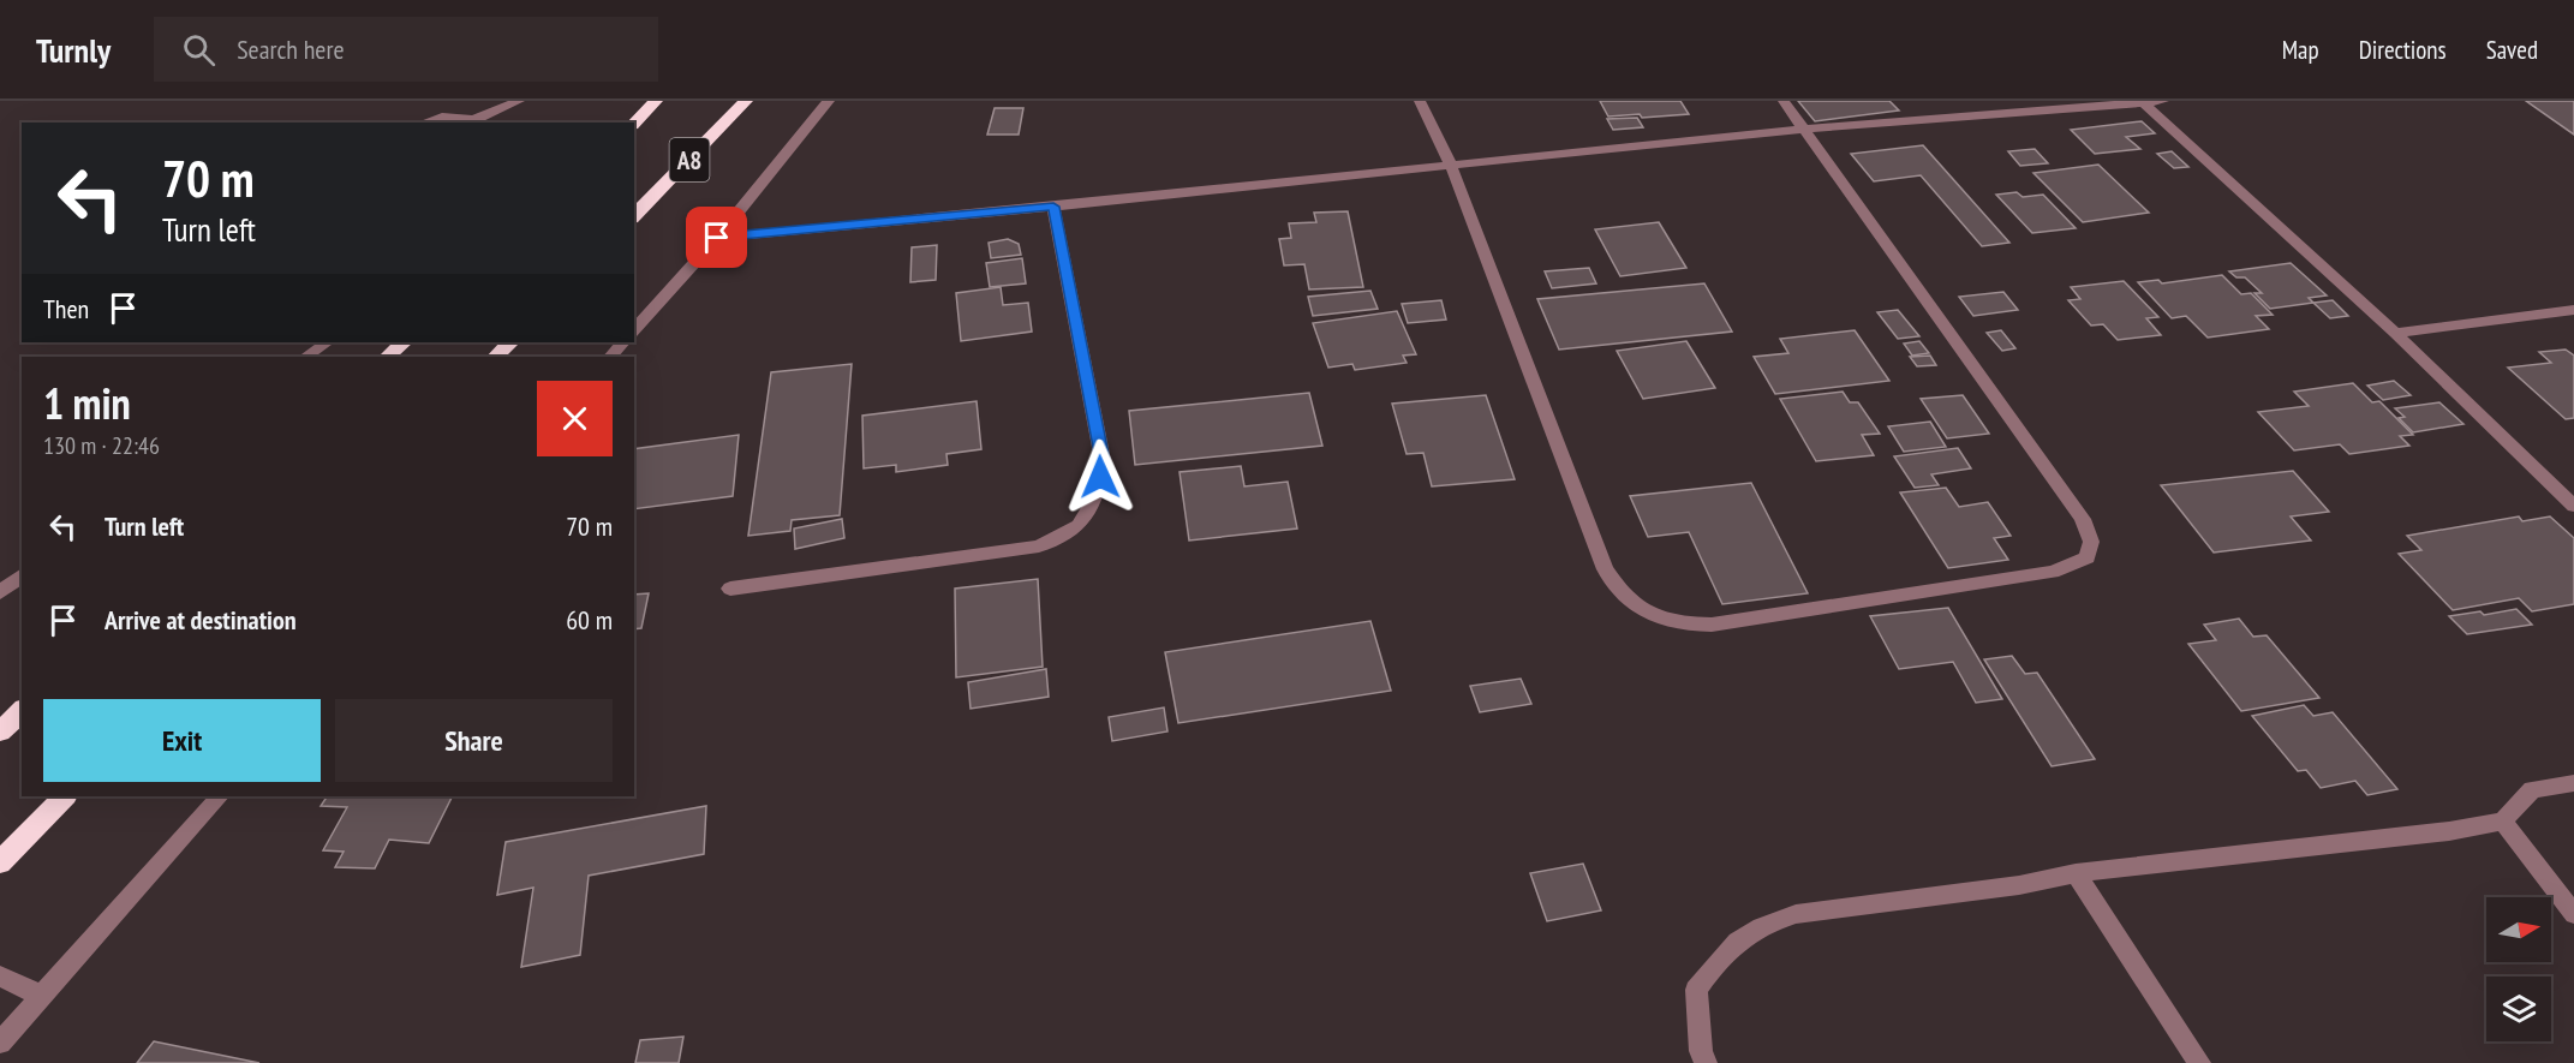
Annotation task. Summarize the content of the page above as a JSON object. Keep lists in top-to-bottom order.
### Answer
{
  "streets": {
    "highway": ["A8"]
  },
  "north": "right",
  "page": {
    "header": "Turnly",
    "search": "Search here",
    "nav": ["Map", "Directions", "Saved"],
    "turn": ["70 m", "Turn left"],
    "then": "Then",
    "heading": ["1 min", "130 m · 22:46"],
    "list": [
      {
        "name": "Turn left",
        "value": "70 m"
      },
      {
        "name": "Arrive at destination",
        "value": "60 m"
      }
    ],
    "buttons": ["Exit", "Share"]
  }
}
